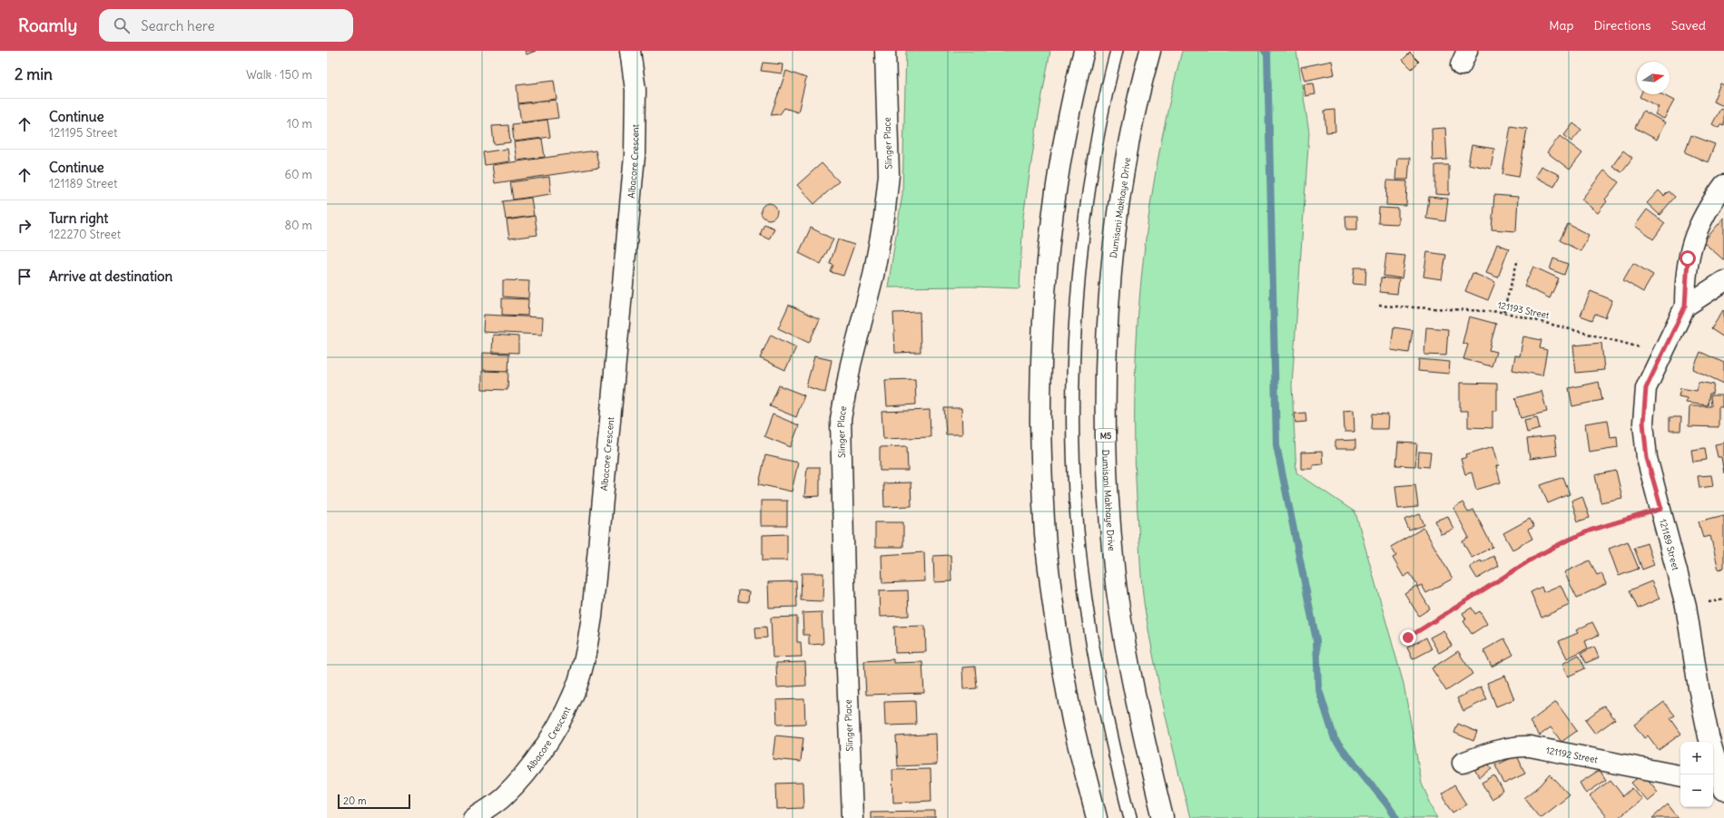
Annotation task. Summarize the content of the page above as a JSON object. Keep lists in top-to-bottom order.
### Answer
{
  "streets": {
    "street": [
      "Slinger Place",
      "Albacore Crescent",
      "Dumisani Makhaye Drive",
      "M5",
      "121189 Street",
      "121192 Street"
    ],
    "path": ["121193 Street"]
  },
  "crossings": [
    ["121193 Street", "121189 Street"]
  ],
  "scale_bar": "20 m",
  "north": "right",
  "page": {
    "header": "Roamly",
    "search": "Search here",
    "nav": ["Map", "Directions", "Saved"],
    "heading": ["2 min", "Walk · 150 m"],
    "list": [
      ["Continue", "121195 Street", "10 m"],
      ["Continue", "121189 Street", "60 m"],
      ["Turn right", "122270 Street", "80 m"],
      "Arrive at destination"
    ],
    "map_buttons": ["+", "−"],
    "scale": "20 m"
  }
}
